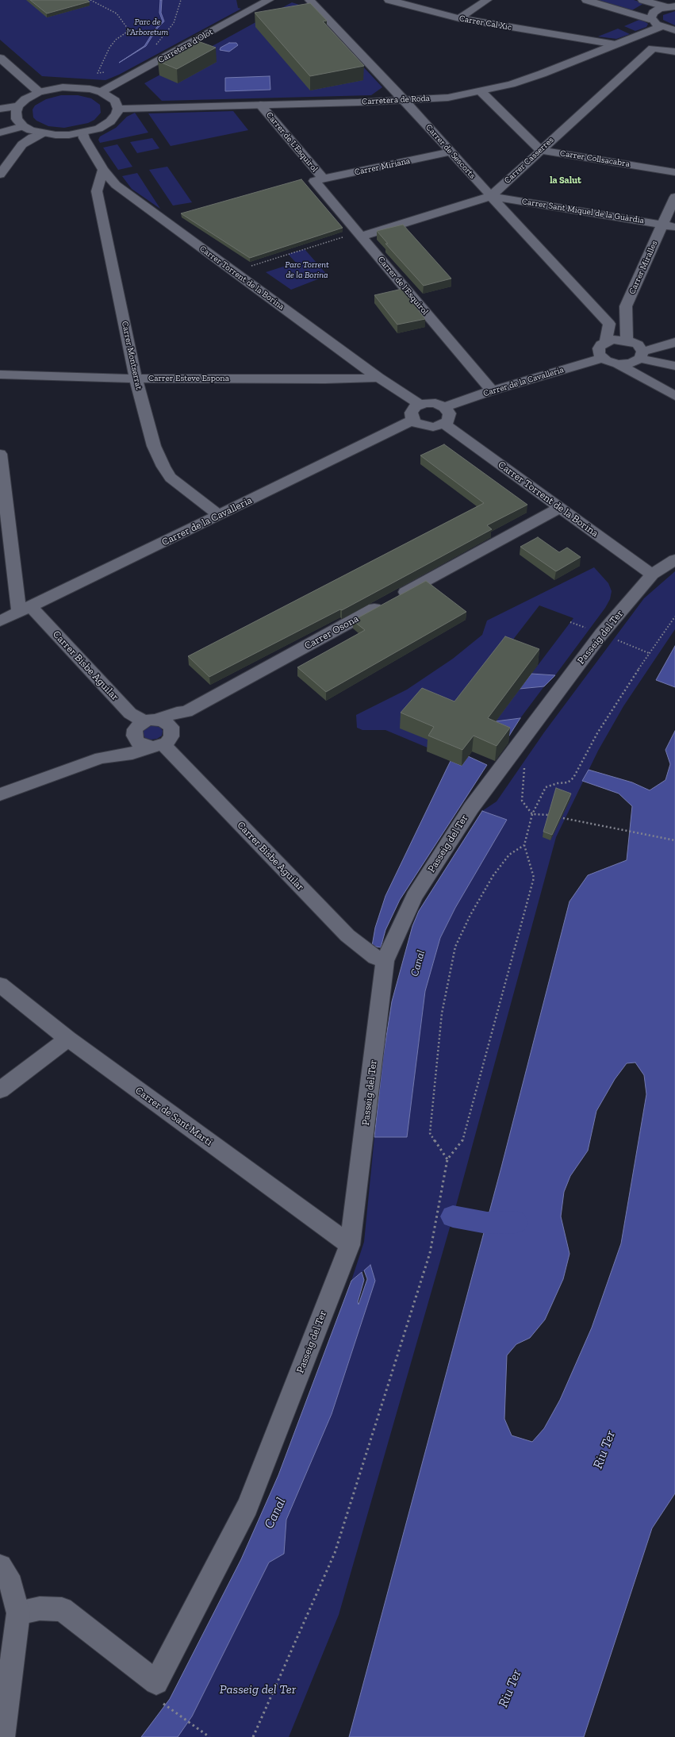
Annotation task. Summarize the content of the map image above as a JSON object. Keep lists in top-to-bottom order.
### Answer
{
  "streets": {
    "street": [
      "Carrer Cal Xic",
      "Carretera d'Olot",
      "Carretera de Roda",
      "Carrer de L'Esquirol",
      "Carrer de Sescorts",
      "Carrer Collsacabra",
      "Carrer Casserres",
      "Carrer Miriana",
      "Carrer Sant Miquel de la Guàrdia",
      "Carrer Miralles",
      "Carrer Torrent de la Borina",
      "Carrer de l'Esquirol",
      "Carrer Montserrat",
      "Carrer Esteve Espona",
      "Carrer de la Cavalleria",
      "Carrer Osona",
      "Passeig del Ter",
      "Carrer Bisbe Aguilar",
      "Carrer de Sant Martí"
    ]
  },
  "crossings": [
    ["Carrer Cal Xic", "Carretera de Roda"],
    ["Carretera de Roda", "Carrer de L'Esquirol"],
    ["Carretera de Roda", "Carrer de Sescorts"],
    ["Carrer de L'Esquirol", "Carrer Miriana"],
    ["Carrer de L'Esquirol", "Carrer de l'Esquirol"],
    ["Carrer de Sescorts", "Carrer Casserres"],
    ["Carrer de Sescorts", "Carrer Miriana"],
    ["Carrer de Sescorts", "Carrer Sant Miquel de la Guàrdia"],
    ["Carrer de Sescorts", "Carrer Miralles"],
    ["Carrer Collsacabra", "Carrer Casserres"],
    ["Carrer Casserres", "Carrer Sant Miquel de la Guàrdia"],
    ["Carrer Casserres", "Carrer de l'Esquirol"],
    ["Carrer Miriana", "Carrer de l'Esquirol"],
    ["Carrer Sant Miquel de la Guàrdia", "Carrer Miralles"],
    ["Carrer Torrent de la Borina", "Carrer Montserrat"],
    ["Carrer Torrent de la Borina", "Carrer Esteve Espona"],
    ["Carrer Torrent de la Borina", "Carrer de la Cavalleria"],
    ["Carrer Torrent de la Borina", "Carrer Osona"],
    ["Carrer Torrent de la Borina", "Passeig del Ter"],
    ["Carrer de l'Esquirol", "Carrer de la Cavalleria"],
    ["Carrer Montserrat", "Carrer Esteve Espona"],
    ["Carrer Montserrat", "Carrer de la Cavalleria"],
    ["Carrer de la Cavalleria", "Carrer Bisbe Aguilar"],
    ["Carrer Osona", "Carrer Bisbe Aguilar"],
    ["Passeig del Ter", "Carrer Bisbe Aguilar"],
    ["Passeig del Ter", "Carrer de Sant Martí"]
  ],
  "districts": ["la Salut"],
  "water": ["Canal", "Riu Ter"],
  "parks": ["Parc de l'Arboretum", "Parc Torrent de la Borina", "Passeig del Ter"]
}
